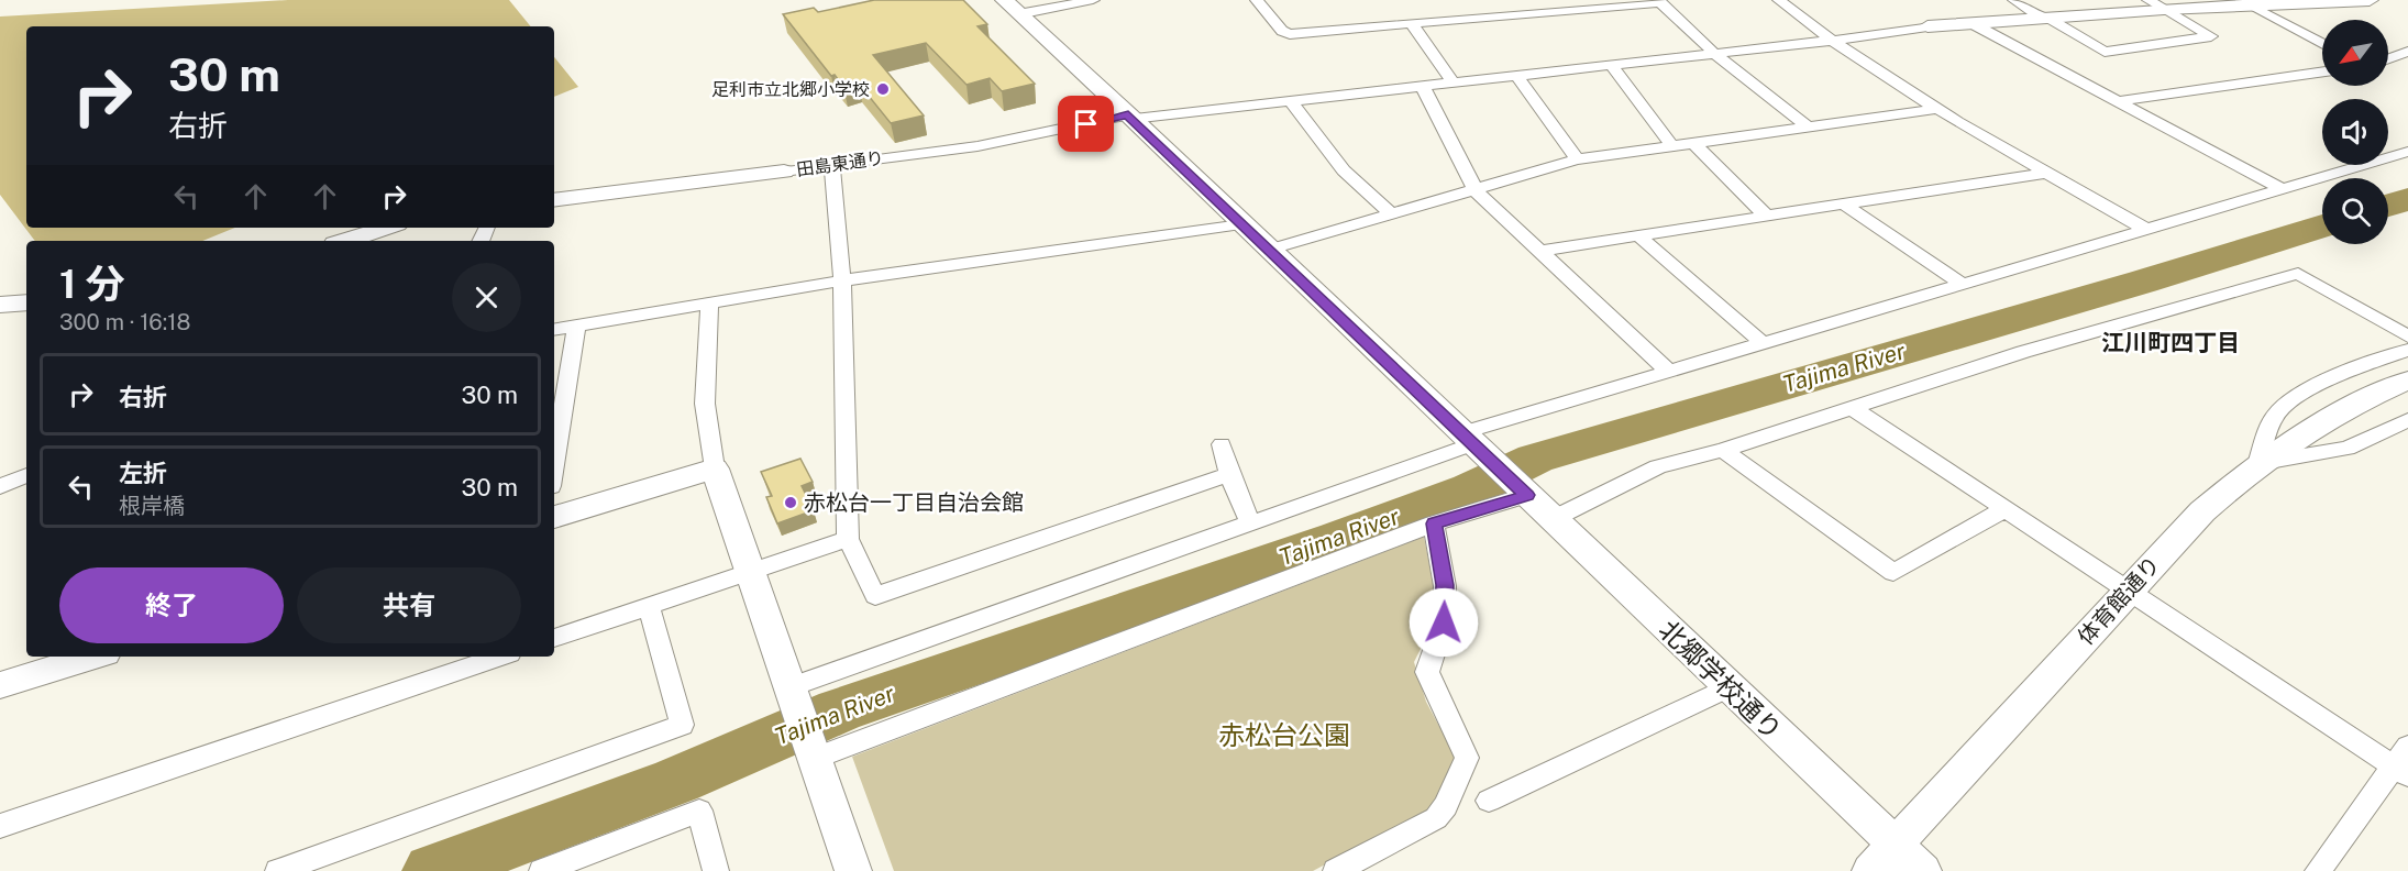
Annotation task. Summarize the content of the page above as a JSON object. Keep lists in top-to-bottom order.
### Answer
{
  "streets": {
    "street": ["田島東通り", "体育館通り", "北郷学校通り"]
  },
  "crossings": [
    ["体育館通り", "北郷学校通り"]
  ],
  "districts": ["江川町四丁目"],
  "water": ["Tajima River"],
  "parks": ["赤松台公園"],
  "places": ["足利市立北郷小学校", "赤松台一丁目自治会館"],
  "north": "bottom left",
  "page": {
    "turn": ["30 m", "右折"],
    "heading": ["1 分", "300 m · 16:18"],
    "list": [
      {
        "name": "右折",
        "value": "30 m"
      },
      {
        "name": "左折",
        "note": "根岸橋",
        "value": "30 m"
      }
    ],
    "buttons": ["終了", "共有"]
  }
}
